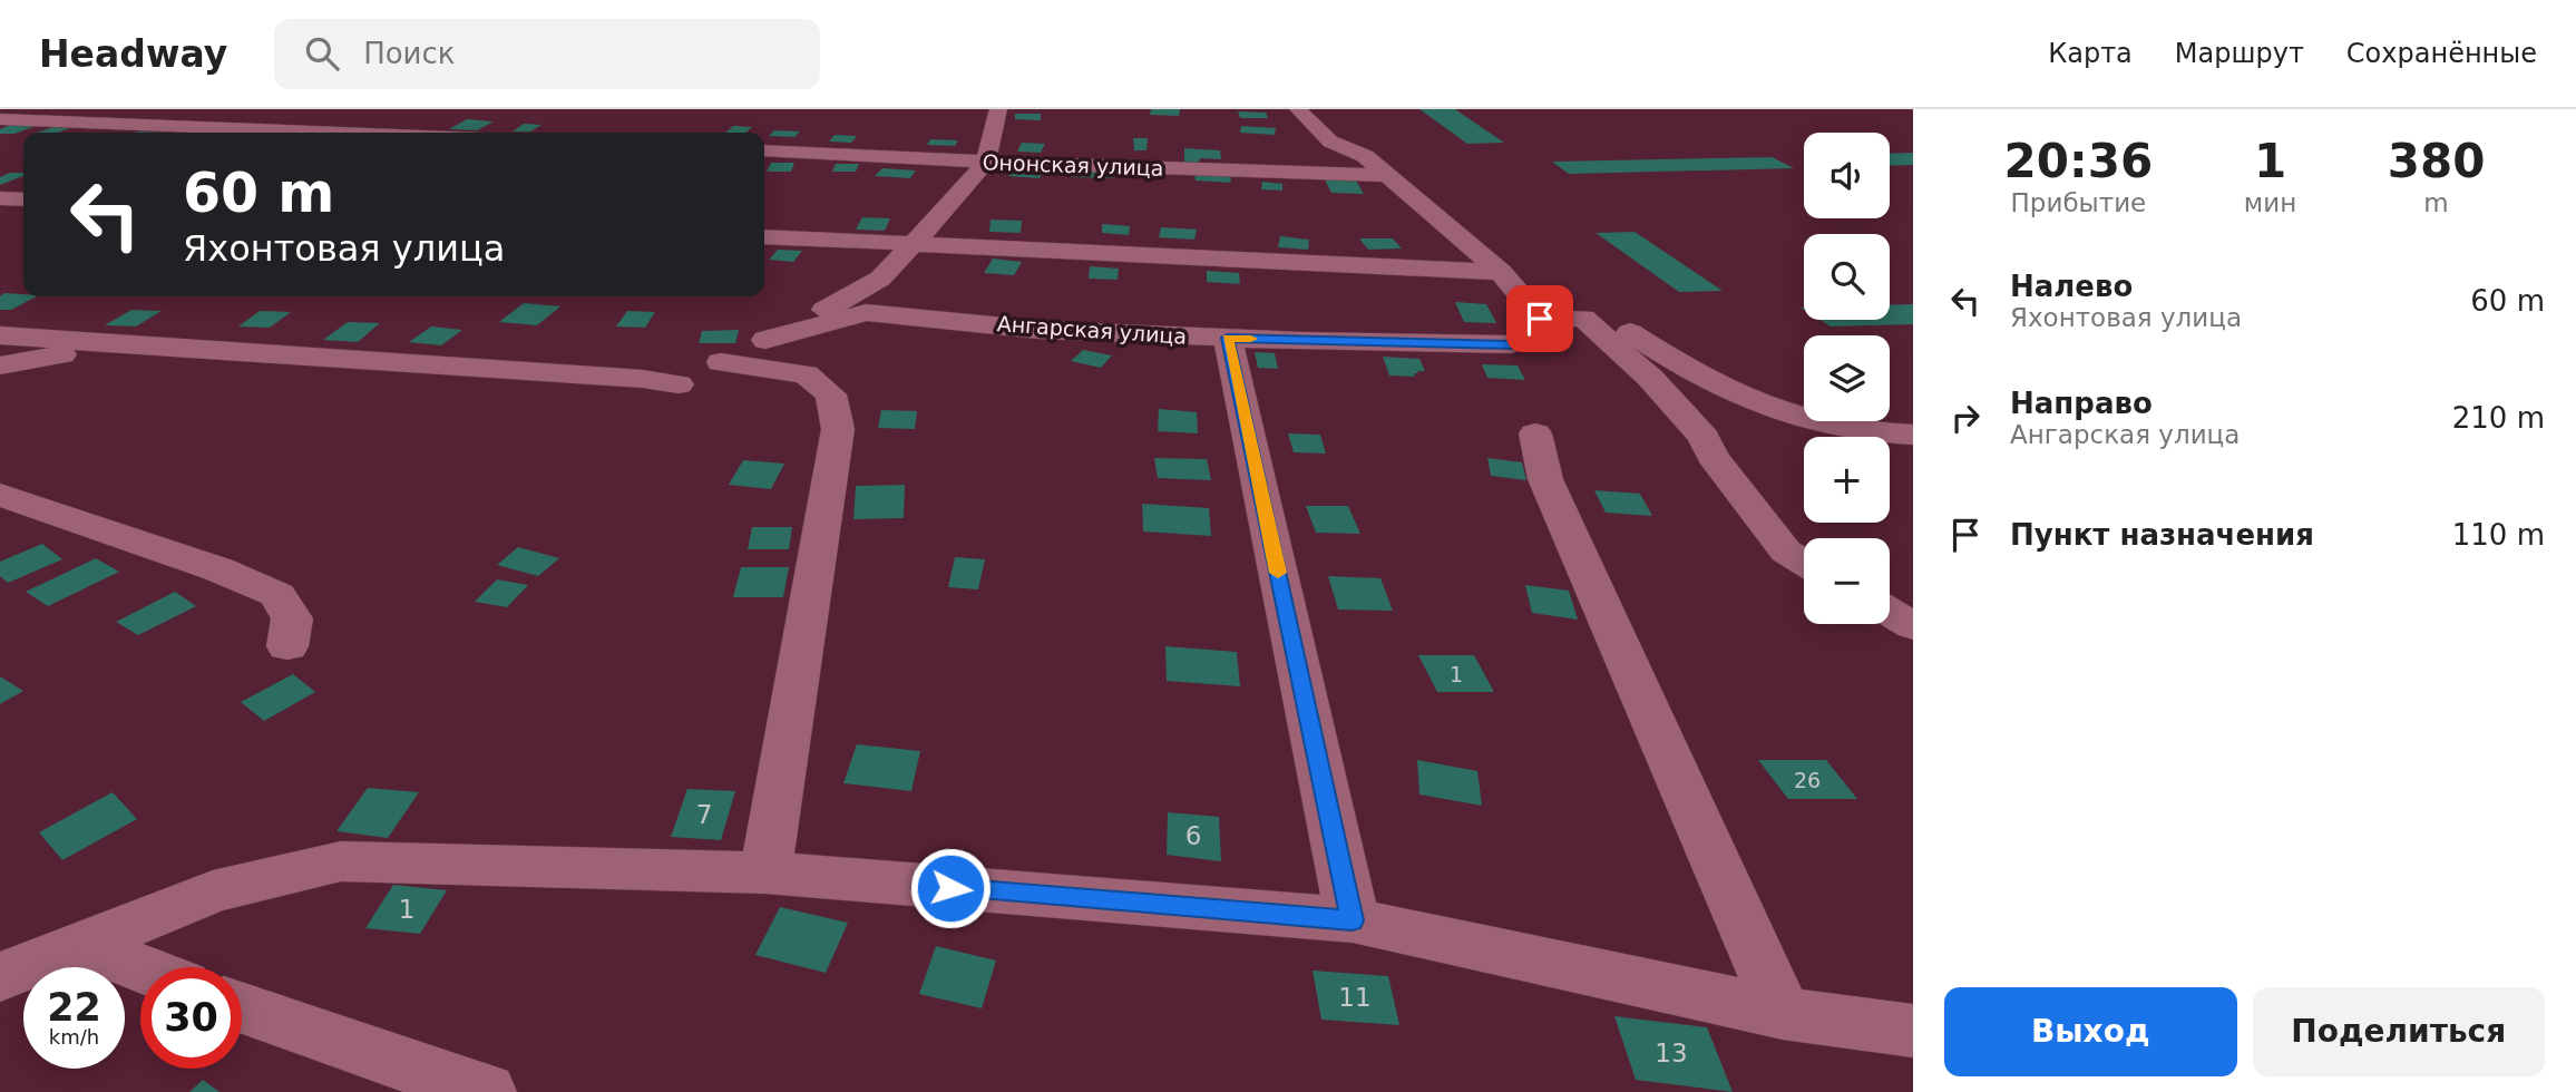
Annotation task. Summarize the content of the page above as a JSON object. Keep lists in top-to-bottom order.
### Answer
{
  "streets": {
    "street": ["Ононская улица", "Ангарская улица"]
  },
  "house_numbers": [
    "1",
    "26",
    "7",
    "6",
    "1",
    "11",
    "13"
  ],
  "page": {
    "header": "Headway",
    "search": "Поиск",
    "nav": ["Карта", "Маршрут", "Сохранённые"],
    "eta": [
      "20:36",
      "Прибытие",
      "1",
      "мин",
      "380",
      "m"
    ],
    "map_buttons": ["+", "−"],
    "turn": ["60 m", "Яхонтовая улица"],
    "list": [
      {
        "name": "Налево",
        "note": "Яхонтовая улица",
        "value": "60 m"
      },
      {
        "name": "Направо",
        "note": "Ангарская улица",
        "value": "210 m"
      },
      {
        "name": "Пункт назначения",
        "value": "110 m"
      }
    ],
    "speed": "22 km/h",
    "limit": "30",
    "buttons": ["Выход", "Поделиться"]
  }
}
